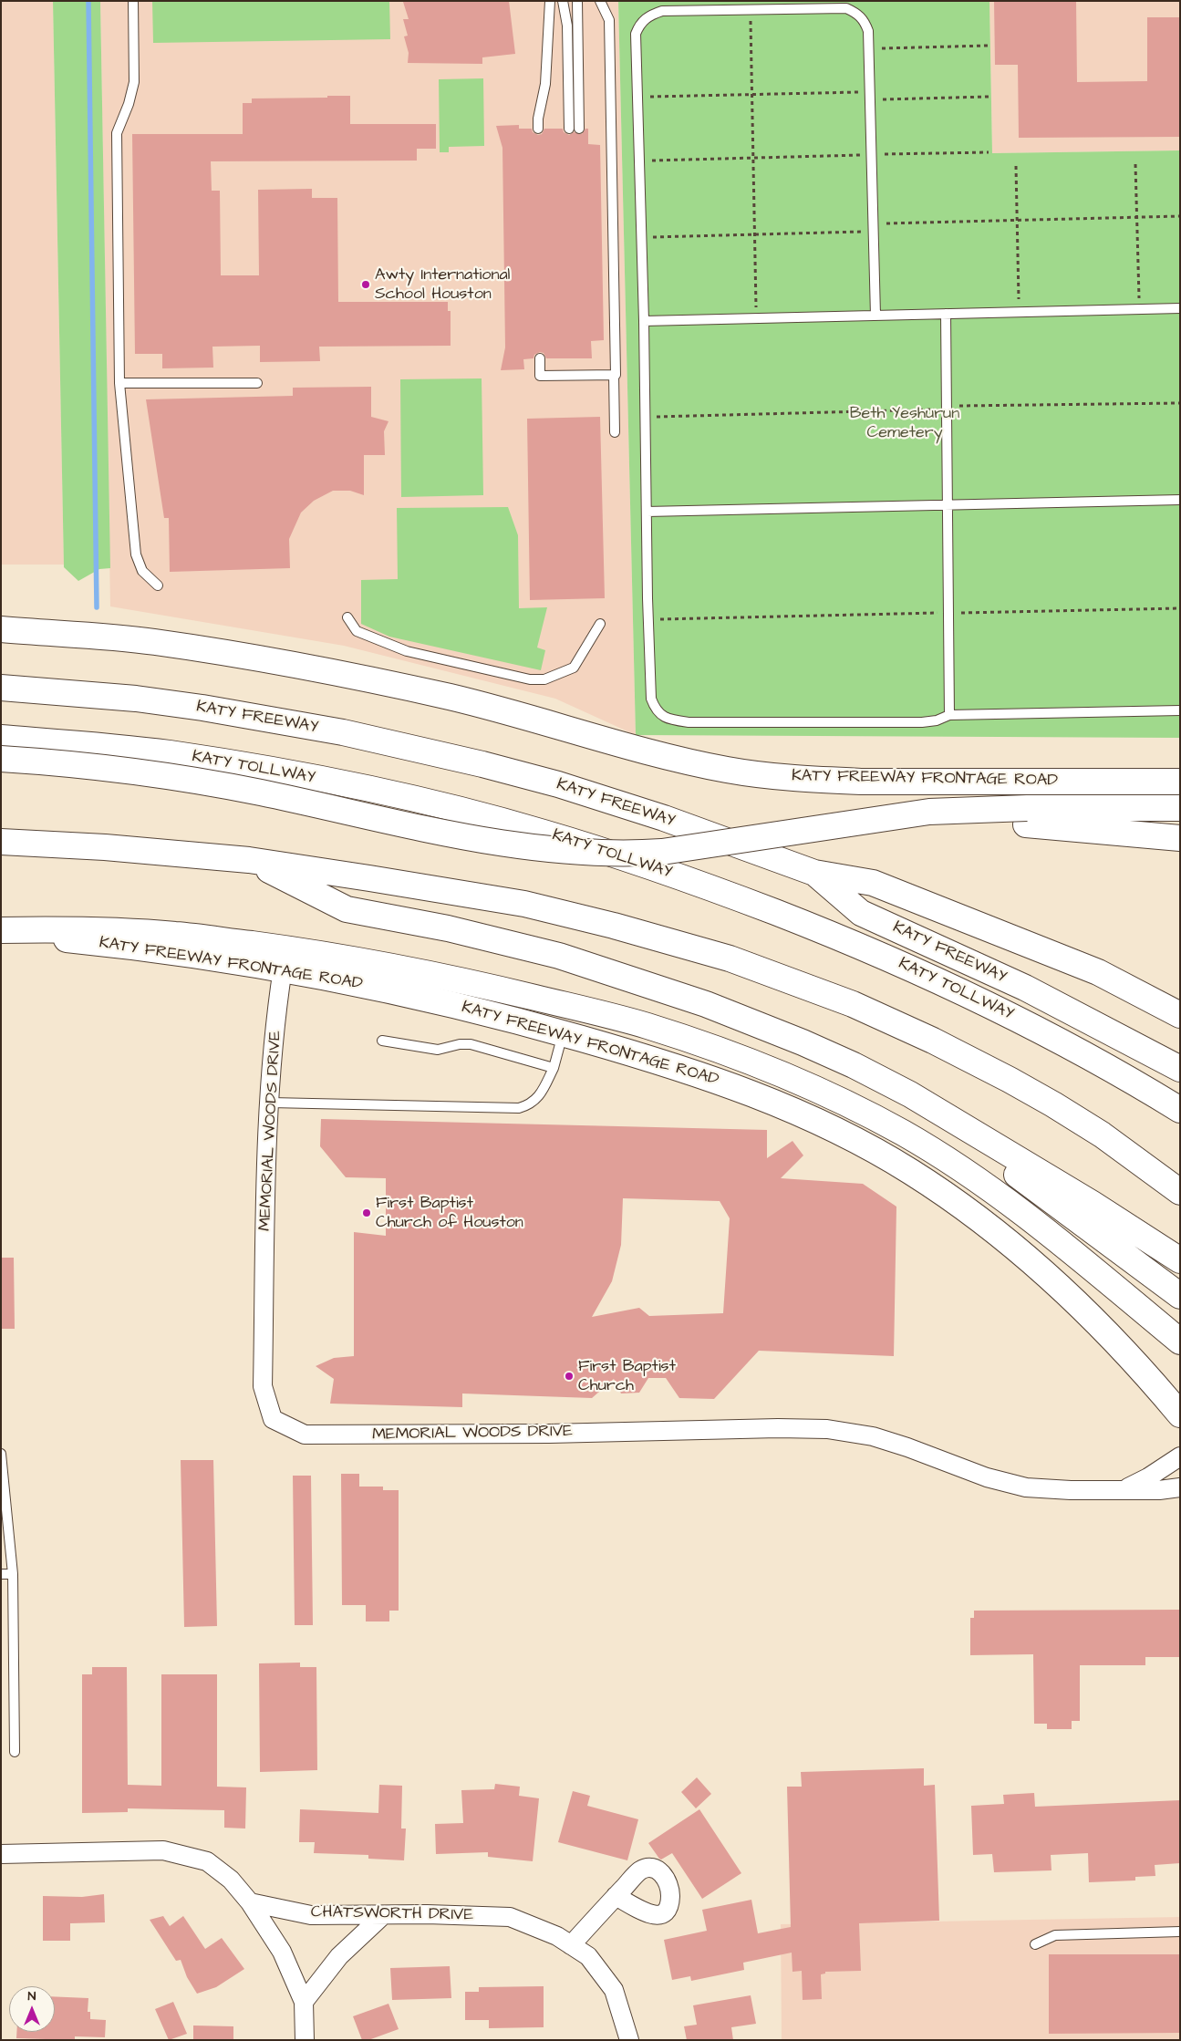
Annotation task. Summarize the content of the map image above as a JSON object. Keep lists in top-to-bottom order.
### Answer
{
  "streets": {
    "main road": ["KATY FREEWAY", "KATY TOLLWAY", "KATY FREEWAY FRONTAGE ROAD"],
    "street": ["MEMORIAL WOODS DRIVE", "CHATSWORTH DRIVE"]
  },
  "crossings": [
    ["KATY FREEWAY FRONTAGE ROAD", "MEMORIAL WOODS DRIVE"]
  ],
  "parks": ["Beth Yeshurun Cemetery"],
  "places": ["Awty International School Houston", "First Baptist Church of Houston", "First Baptist Church"],
  "north": "top"
}
